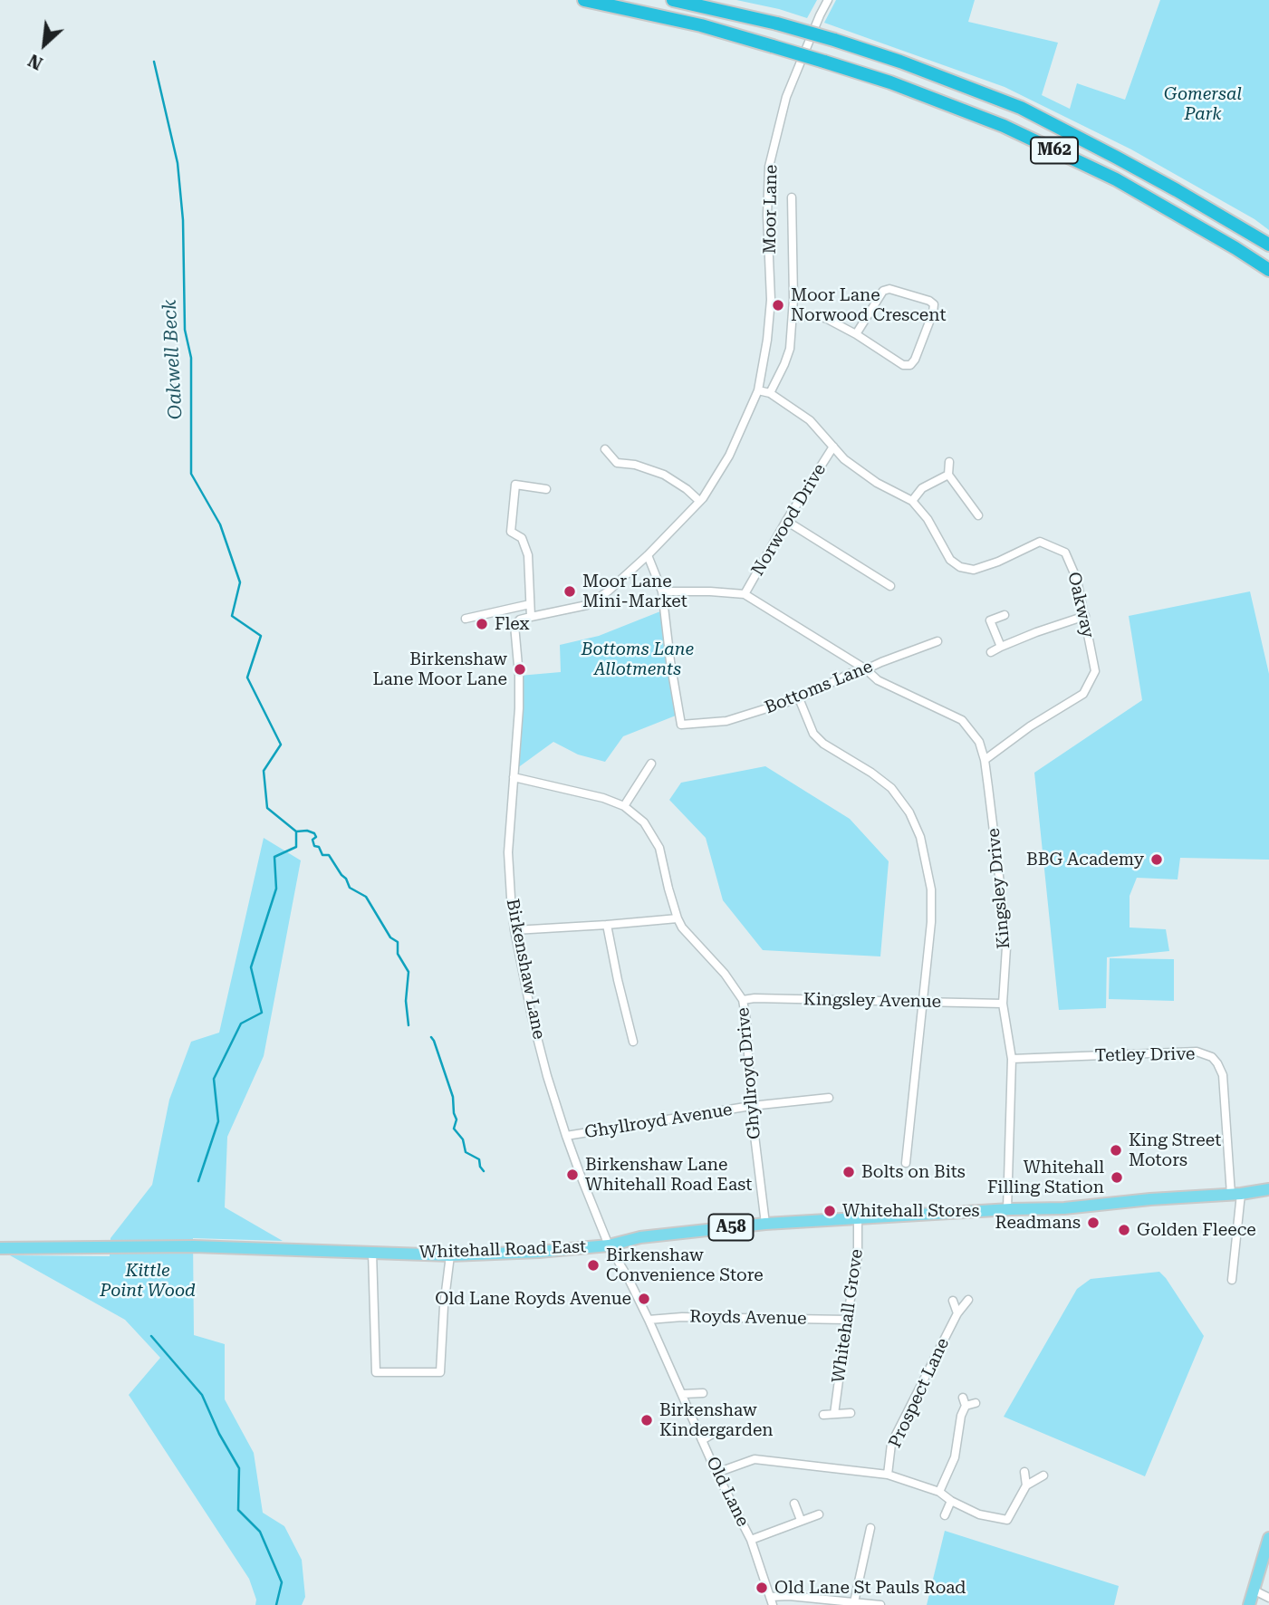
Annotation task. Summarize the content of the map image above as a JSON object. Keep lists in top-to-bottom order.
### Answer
{
  "streets": {
    "highway": ["M62"],
    "main road": ["A58", "Whitehall Road East"],
    "street": [
      "Moor Lane",
      "Norwood Drive",
      "Oakway",
      "Bottoms Lane",
      "Kingsley Drive",
      "Birkenshaw Lane",
      "Kingsley Avenue",
      "Tetley Drive",
      "Ghyllroyd Drive",
      "Ghyllroyd Avenue",
      "Whitehall Grove",
      "Royds Avenue",
      "Prospect Lane",
      "Old Lane"
    ]
  },
  "crossings": [
    ["Moor Lane", "Bottoms Lane"],
    ["Moor Lane", "Birkenshaw Lane"],
    ["Norwood Drive", "Kingsley Drive"],
    ["Oakway", "Kingsley Drive"],
    ["Bottoms Lane", "Kingsley Drive"],
    ["Kingsley Drive", "Kingsley Avenue"],
    ["Kingsley Drive", "Tetley Drive"],
    ["Kingsley Drive", "Whitehall Road East"],
    ["Birkenshaw Lane", "Ghyllroyd Avenue"],
    ["Birkenshaw Lane", "Whitehall Road East"],
    ["Birkenshaw Lane", "Old Lane"],
    ["Kingsley Avenue", "Ghyllroyd Drive"],
    ["Tetley Drive", "Whitehall Road East"],
    ["Ghyllroyd Drive", "Ghyllroyd Avenue"],
    ["Ghyllroyd Drive", "Whitehall Road East"],
    ["Whitehall Road East", "Whitehall Grove"],
    ["Whitehall Road East", "Old Lane"],
    ["Whitehall Grove", "Royds Avenue"],
    ["Royds Avenue", "Old Lane"]
  ],
  "water": ["Oakwell Beck"],
  "parks": ["Gomersal Park", "Bottoms Lane Allotments", "Kittle Point Wood"],
  "places": [
    "Moor Lane Norwood Crescent",
    "Moor Lane Mini-Market",
    "Flex",
    "Birkenshaw Lane Moor Lane",
    "BBG Academy",
    "King Street Motors",
    "Bolts on Bits",
    "Birkenshaw Lane Whitehall Road East",
    "Whitehall Filling Station",
    "Whitehall Stores",
    "Readmans",
    "Golden Fleece",
    "Birkenshaw Convenience Store",
    "Old Lane Royds Avenue",
    "Birkenshaw Kindergarden",
    "Old Lane St Pauls Road"
  ],
  "north": "bottom left"
}
